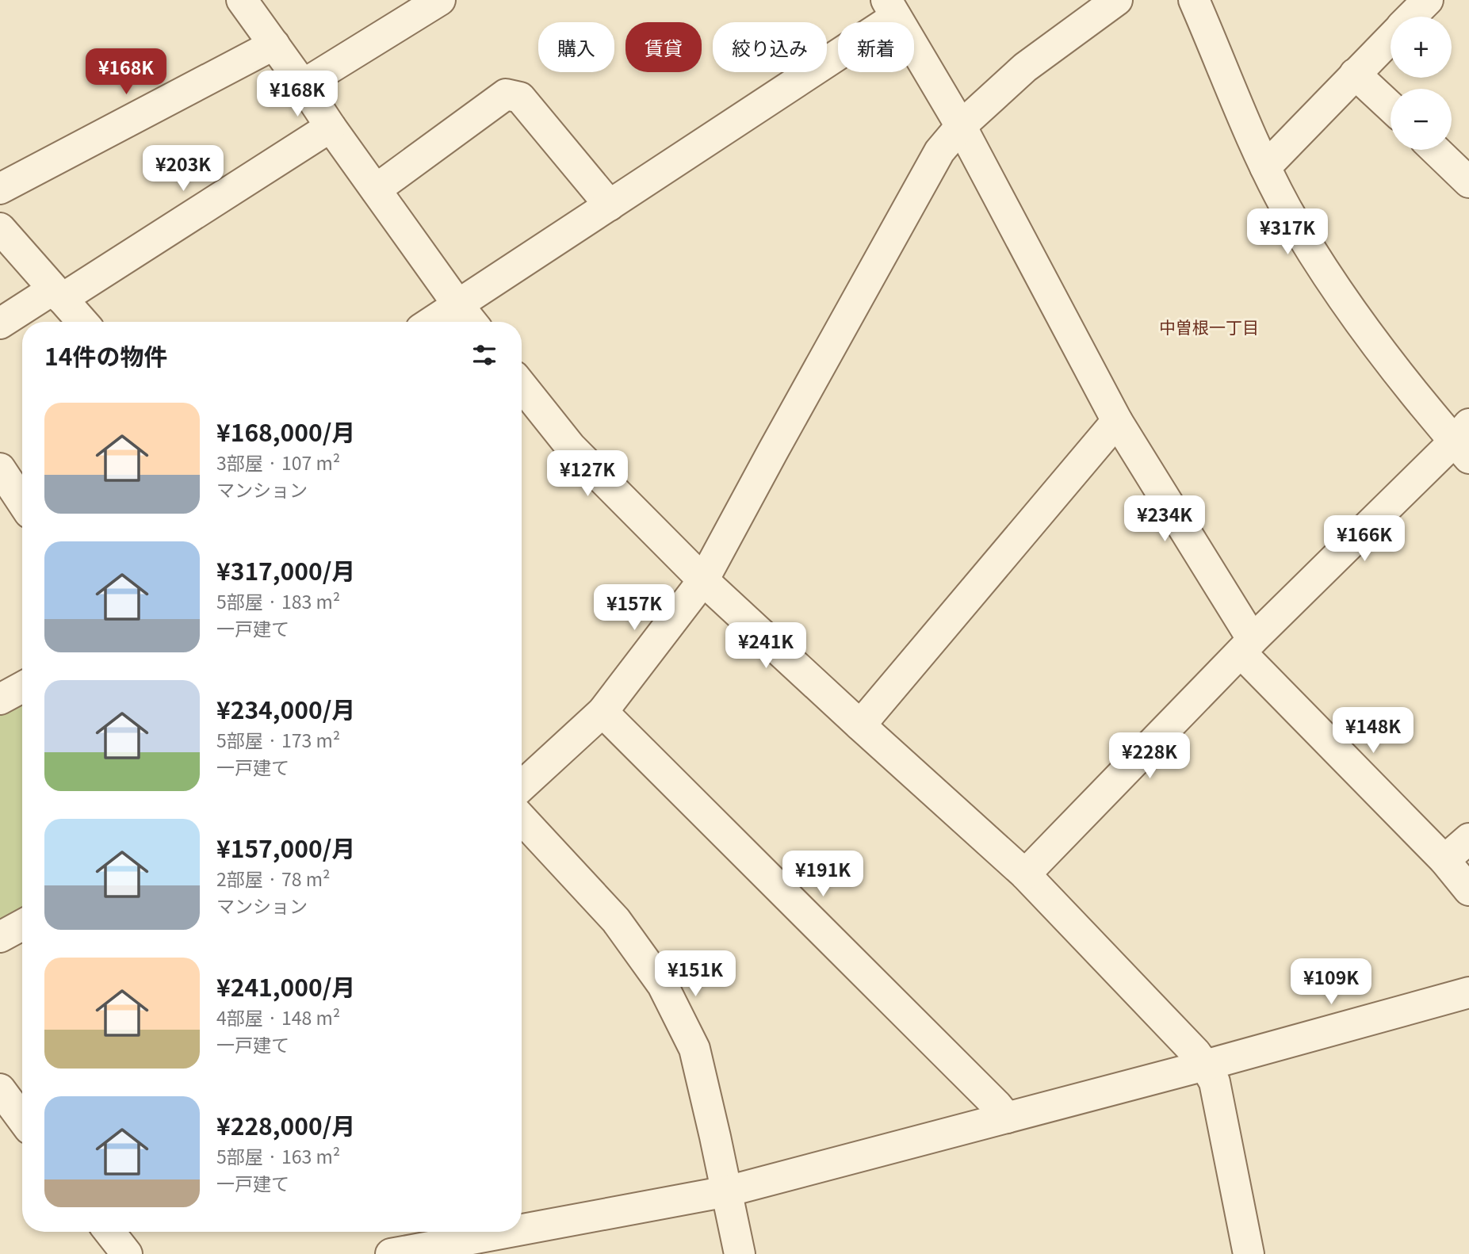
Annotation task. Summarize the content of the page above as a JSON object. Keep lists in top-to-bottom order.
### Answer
{
  "districts": ["中曽根一丁目"],
  "page": {
    "map_buttons": ["+", "−"],
    "chip": [
      "購入",
      "賃貸",
      "絞り込み",
      "新着"
    ],
    "price": [
      "¥168K",
      "¥168K",
      "¥203K",
      "¥317K",
      "¥127K",
      "¥234K",
      "¥166K",
      "¥157K",
      "¥241K",
      "¥148K",
      "¥228K",
      "¥191K",
      "¥151K",
      "¥109K"
    ],
    "heading": "14件の物件",
    "list": [
      {
        "name": "¥168,000/月",
        "note": "3部屋 · 107 m² · マンション"
      },
      {
        "name": "¥317,000/月",
        "note": "5部屋 · 183 m² · 一戸建て"
      },
      {
        "name": "¥234,000/月",
        "note": "5部屋 · 173 m² · 一戸建て"
      },
      {
        "name": "¥157,000/月",
        "note": "2部屋 · 78 m² · マンション"
      },
      {
        "name": "¥241,000/月",
        "note": "4部屋 · 148 m² · 一戸建て"
      },
      {
        "name": "¥228,000/月",
        "note": "5部屋 · 163 m² · 一戸建て"
      }
    ]
  }
}
